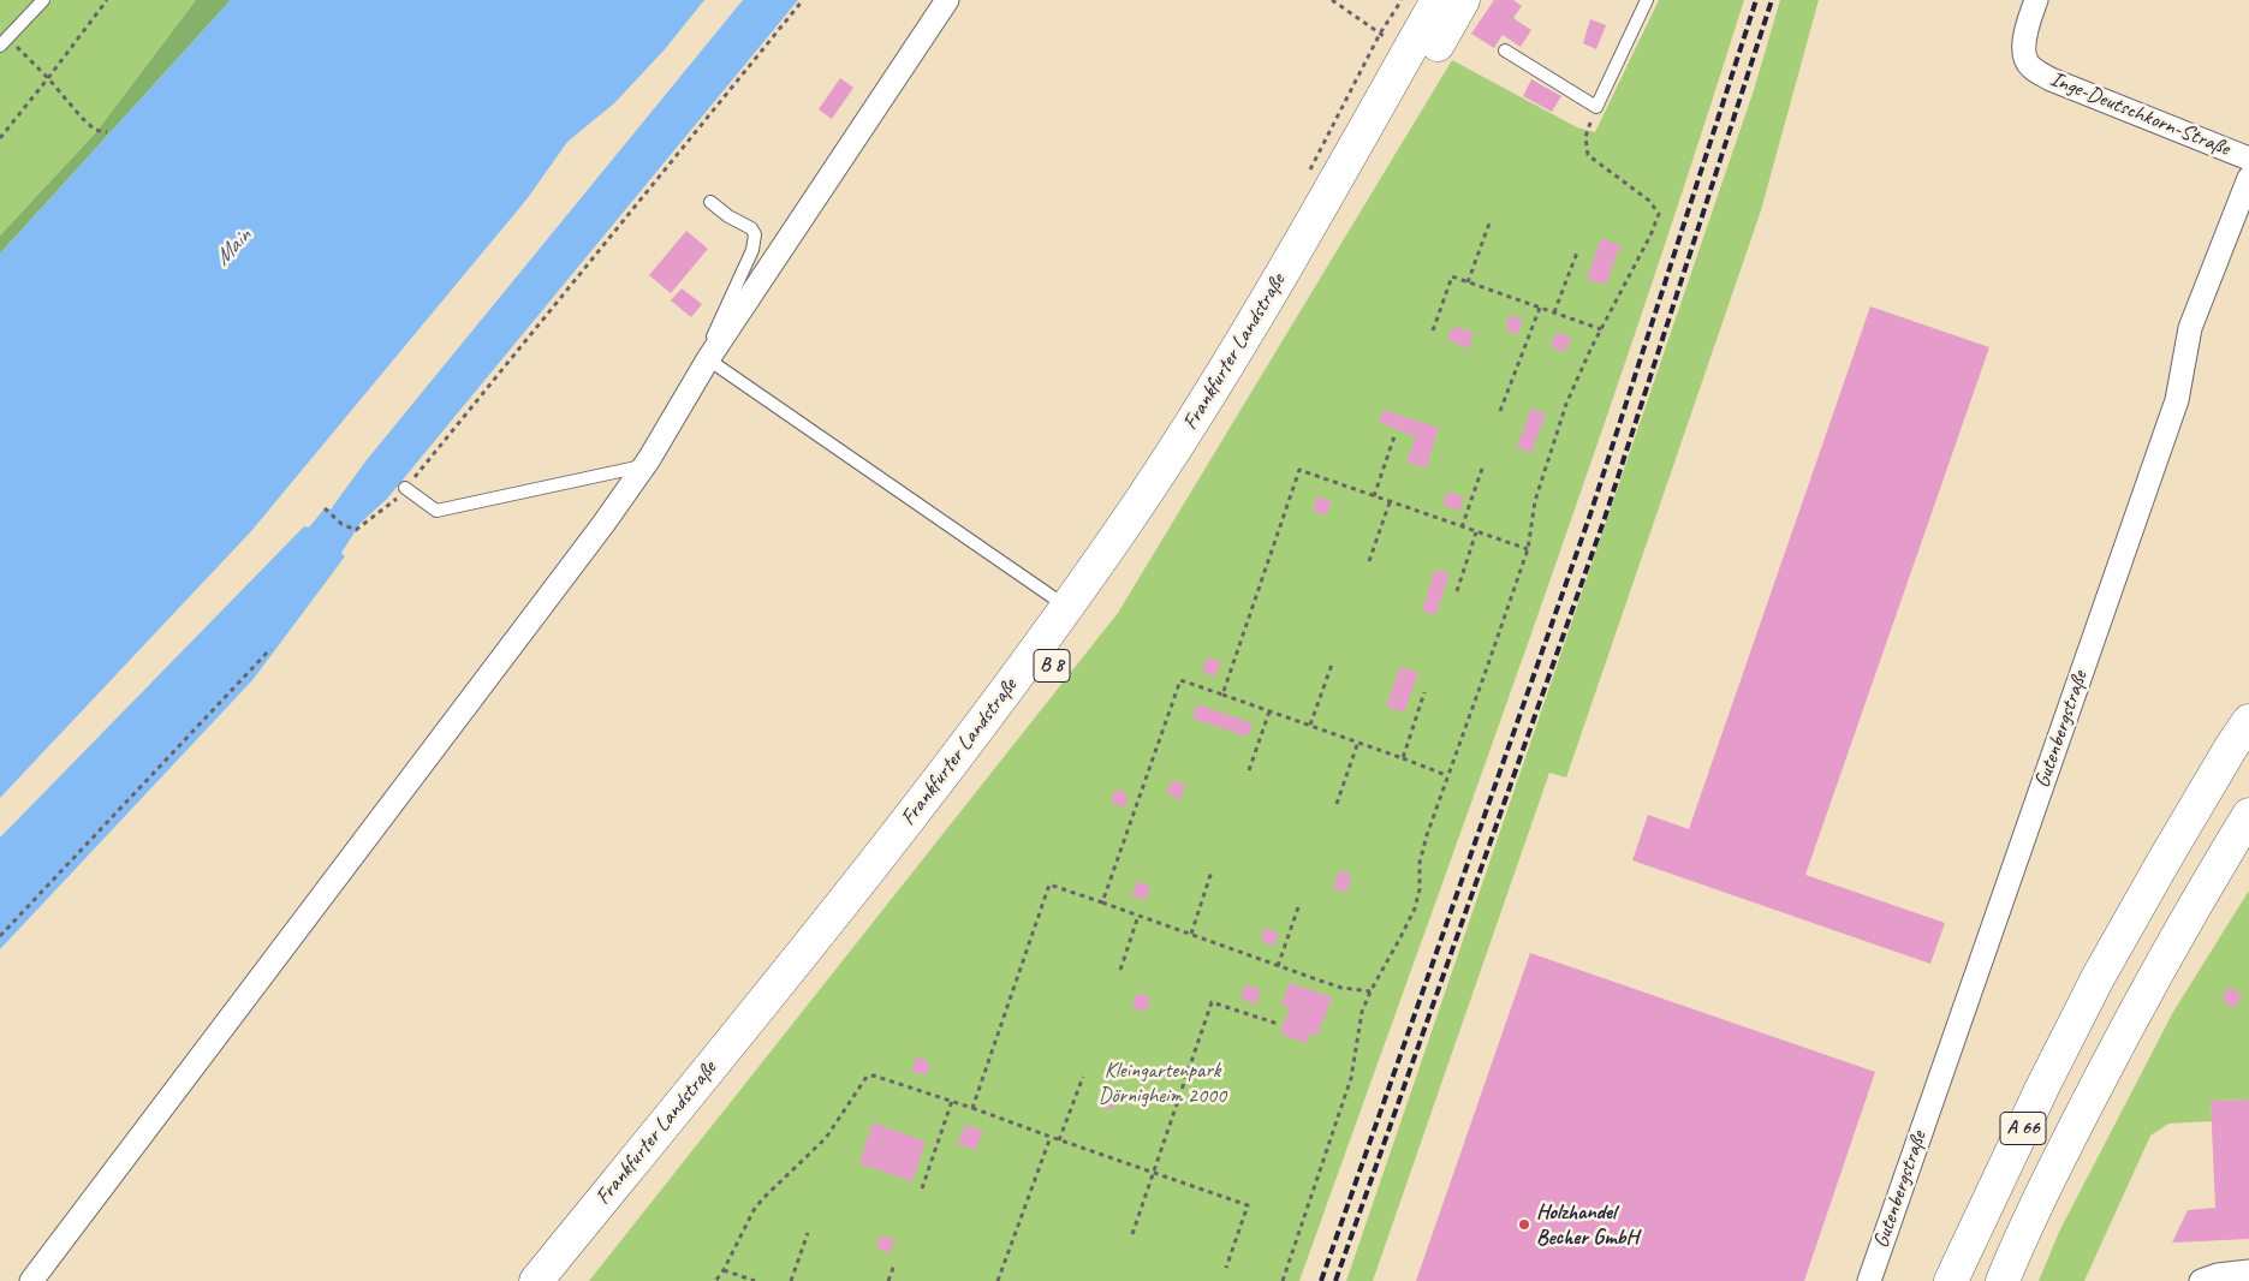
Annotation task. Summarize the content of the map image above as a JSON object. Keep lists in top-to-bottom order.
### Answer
{
  "streets": {
    "main road": ["Frankfurter Landstraße", "B 8", "A 66"],
    "street": ["Inge-Deutschkorn-Straße", "Gutenbergstraße"]
  },
  "water": ["Main"],
  "parks": ["Kleingartenpark Dörnigheim 2000"],
  "places": ["Holzhandel Becher GmbH"]
}
